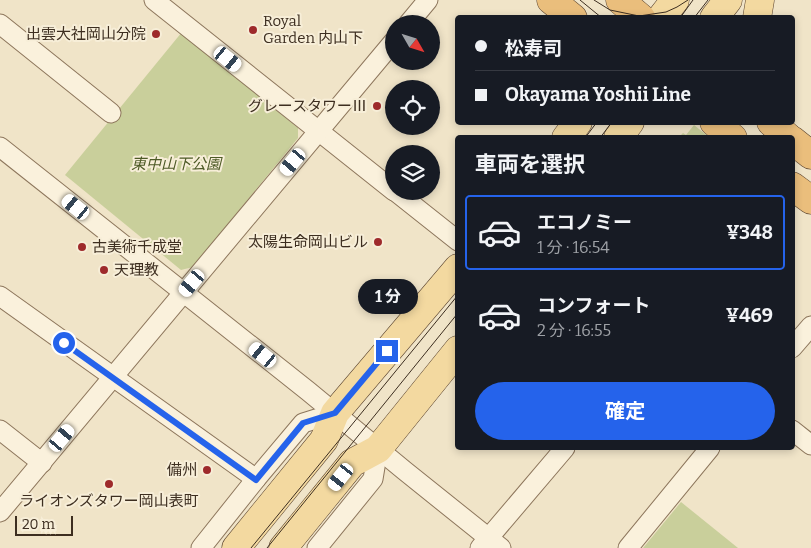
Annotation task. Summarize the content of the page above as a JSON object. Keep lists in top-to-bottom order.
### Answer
{
  "parks": ["東中山下公園"],
  "places": [
    "Royal Garden 内山下",
    "出雲大社岡山分院",
    "グレースタワーⅢ",
    "太陽生命岡山ビル",
    "古美術千成堂",
    "天理教",
    "備州",
    "ライオンズタワー岡山表町"
  ],
  "scale_bar": "20 m",
  "north": "bottom right",
  "page": {
    "banner": ["松寿司", "Okayama Yoshii Line"],
    "heading": "車両を選択",
    "list": [
      {
        "name": "エコノミー",
        "note": "1 分 · 16:54",
        "value": "¥348"
      },
      {
        "name": "コンフォート",
        "note": "2 分 · 16:55",
        "value": "¥469"
      }
    ],
    "bubble": "1 分",
    "buttons": "確定",
    "scale": "20 m"
  }
}
